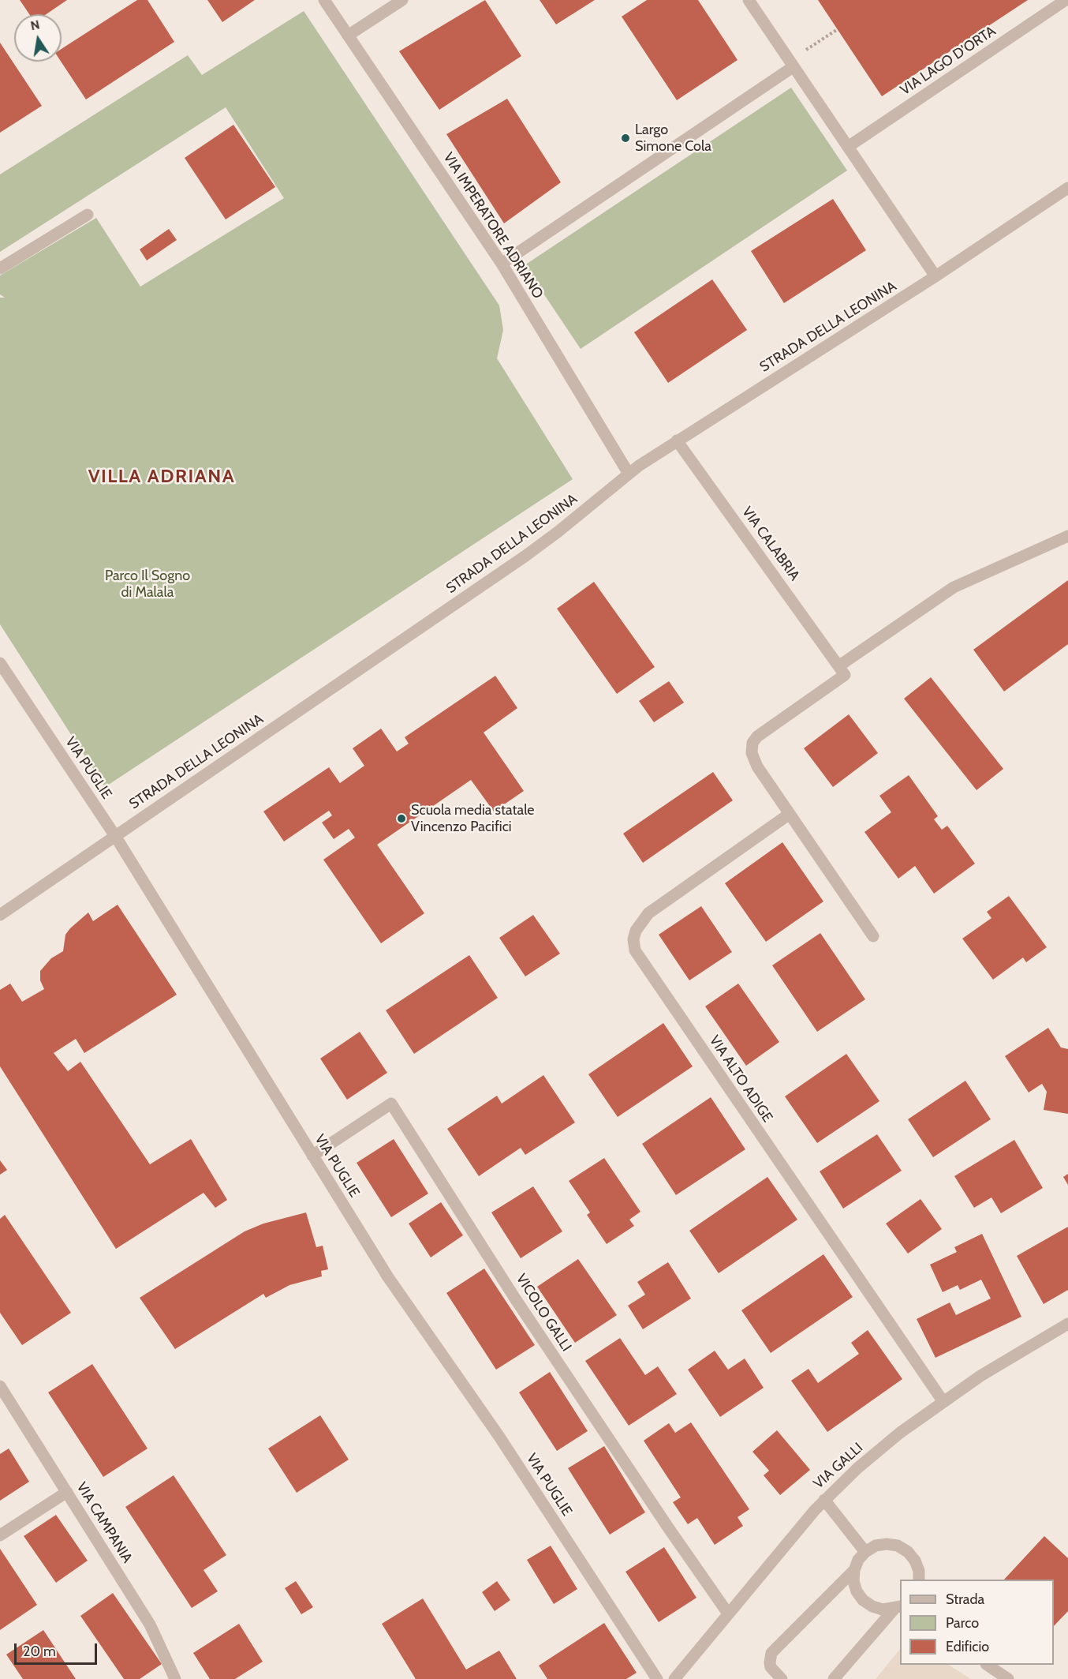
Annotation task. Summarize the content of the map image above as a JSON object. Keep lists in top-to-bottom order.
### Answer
{
  "streets": {
    "street": [
      "VIA LAGO D'ORTA",
      "VIA IMPERATORE ADRIANO",
      "STRADA DELLA LEONINA",
      "VIA CALABRIA",
      "VIA PUGLIE",
      "VIA ALTO ADIGE",
      "VICOLO GALLI",
      "VIA GALLI",
      "VIA CAMPANIA"
    ]
  },
  "crossings": [
    ["VIA IMPERATORE ADRIANO", "STRADA DELLA LEONINA"],
    ["STRADA DELLA LEONINA", "VIA CALABRIA"],
    ["STRADA DELLA LEONINA", "VIA PUGLIE"],
    ["VIA PUGLIE", "VICOLO GALLI"],
    ["VIA ALTO ADIGE", "VIA GALLI"],
    ["VICOLO GALLI", "VIA GALLI"]
  ],
  "districts": ["VILLA ADRIANA"],
  "parks": ["Parco Il Sogno di Malala"],
  "places": ["Largo Simone Cola", "Scuola media statale Vincenzo Pacifici"],
  "legend": ["Strada", "Parco", "Edificio"],
  "scale_bar": "20 m",
  "north": "top"
}
